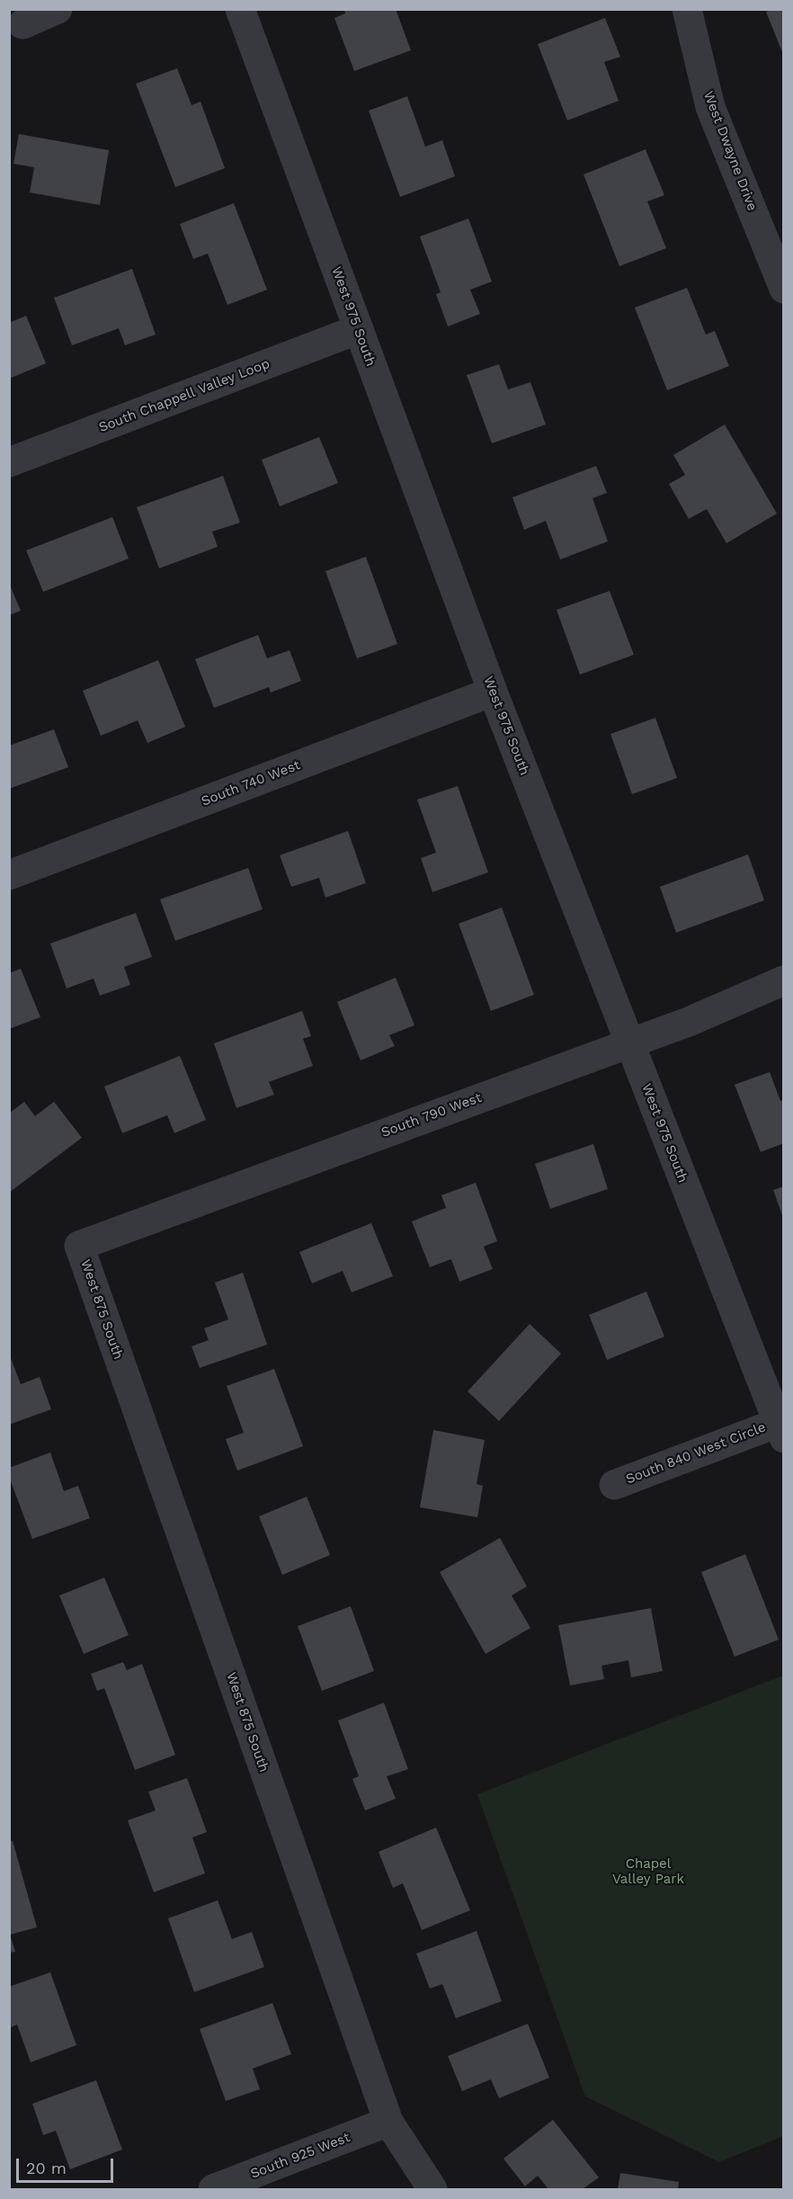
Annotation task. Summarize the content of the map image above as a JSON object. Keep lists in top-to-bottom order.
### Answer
{
  "streets": {
    "street": [
      "West Dwayne Drive",
      "West 975 South",
      "South Chappell Valley Loop",
      "South 740 West",
      "South 790 West",
      "West 875 South",
      "South 840 West Circle",
      "South 925 West"
    ]
  },
  "crossings": [
    ["West 975 South", "South Chappell Valley Loop"],
    ["West 975 South", "South 740 West"],
    ["West 975 South", "South 790 West"],
    ["West 975 South", "South 840 West Circle"],
    ["South 790 West", "West 875 South"],
    ["West 875 South", "South 925 West"]
  ],
  "parks": ["Chapel Valley Park"],
  "scale_bar": "20 m"
}
